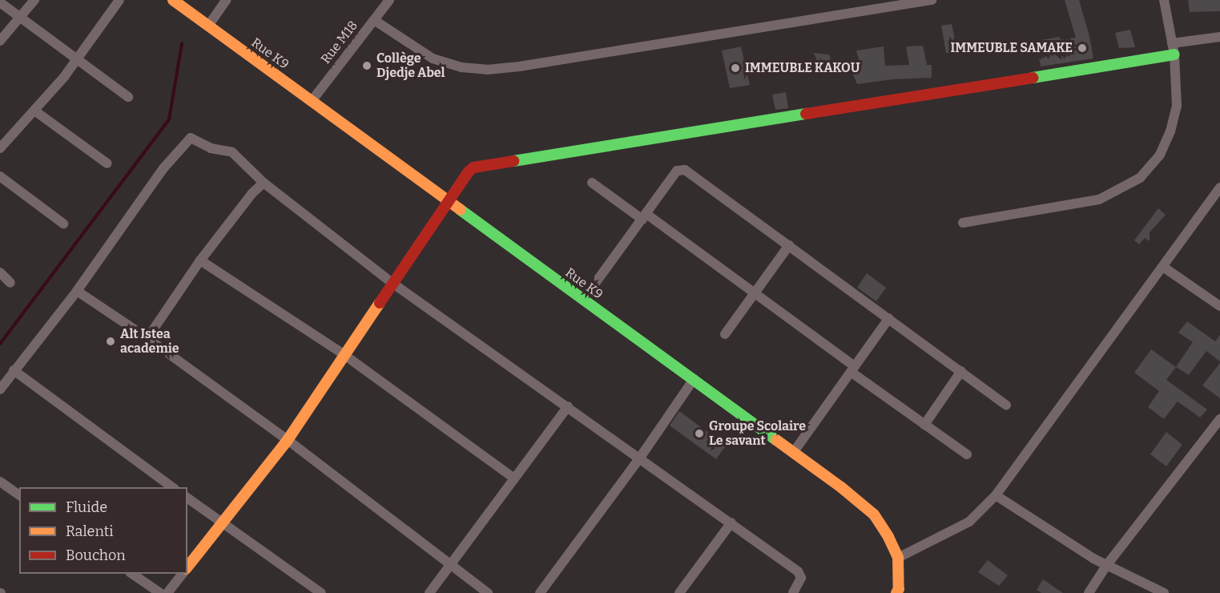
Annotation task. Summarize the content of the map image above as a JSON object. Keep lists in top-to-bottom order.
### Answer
{
  "streets": {
    "street": ["Rue M18", "Rue K9"]
  },
  "crossings": [
    ["Rue M18", "Rue K9"]
  ],
  "places": [
    "IMMEUBLE SAMAKE",
    "Collège Djedje Abel",
    "IMMEUBLE KAKOU",
    "Alt Istea academie",
    "Groupe Scolaire Le savant"
  ],
  "legend": ["Fluide", "Ralenti", "Bouchon"]
}
